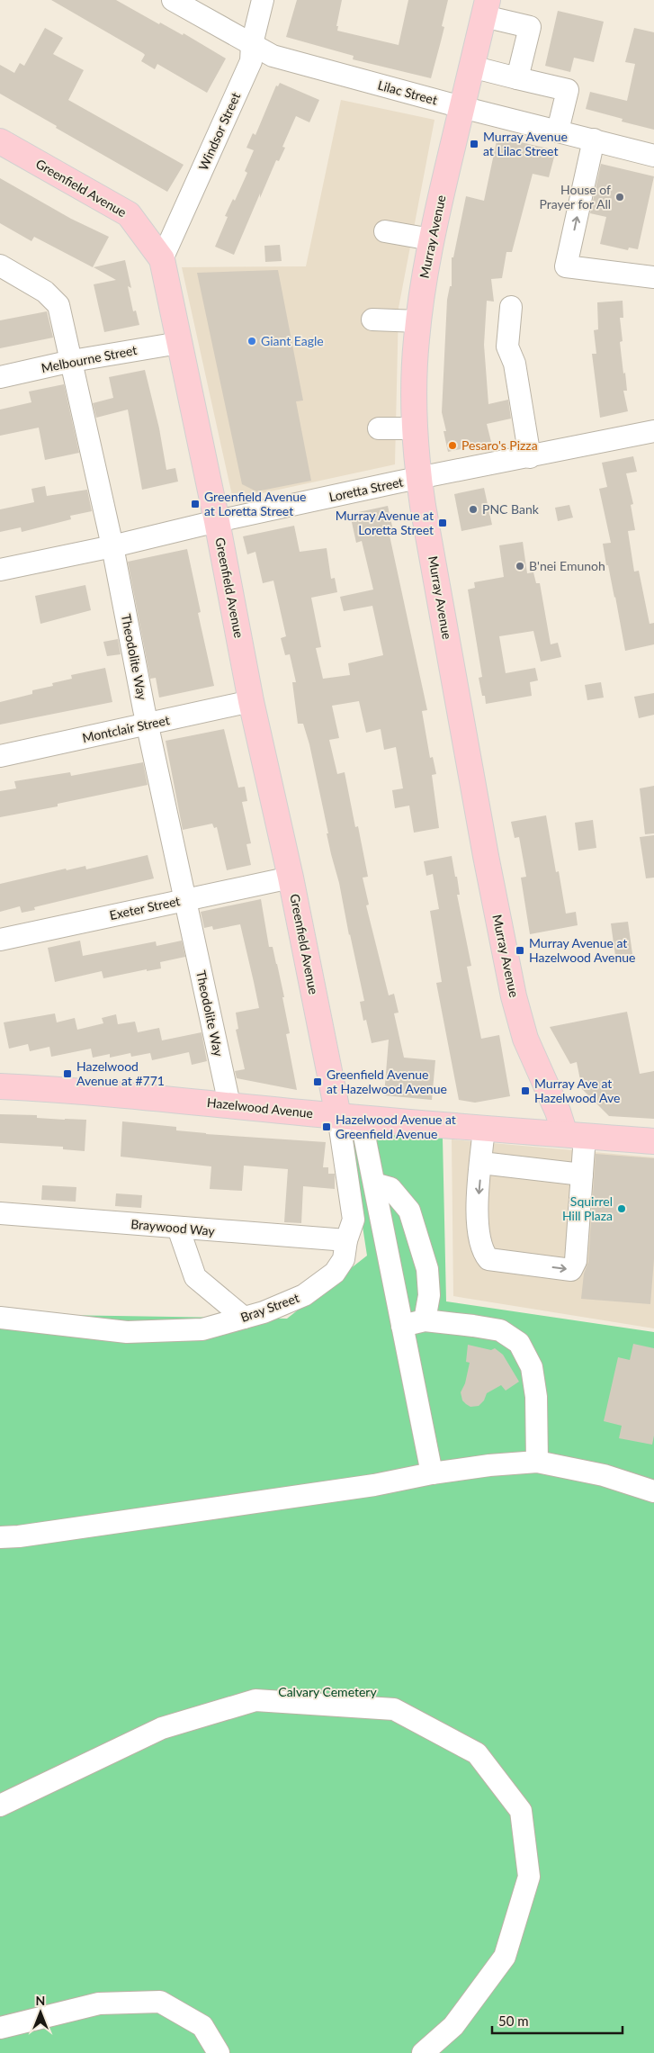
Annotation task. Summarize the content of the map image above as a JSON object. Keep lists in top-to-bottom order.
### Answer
{
  "streets": {
    "main road": ["Greenfield Avenue", "Murray Avenue", "Hazelwood Avenue"],
    "street": [
      "Lilac Street",
      "Windsor Street",
      "Melbourne Street",
      "Loretta Street",
      "Theodolite Way",
      "Montclair Street",
      "Exeter Street",
      "Braywood Way",
      "Bray Street"
    ]
  },
  "crossings": [
    ["Lilac Street", "Windsor Street"],
    ["Lilac Street", "Murray Avenue"],
    ["Windsor Street", "Greenfield Avenue"],
    ["Greenfield Avenue", "Melbourne Street"],
    ["Greenfield Avenue", "Loretta Street"],
    ["Greenfield Avenue", "Montclair Street"],
    ["Greenfield Avenue", "Exeter Street"],
    ["Greenfield Avenue", "Hazelwood Avenue"],
    ["Greenfield Avenue", "Bray Street"],
    ["Murray Avenue", "Loretta Street"],
    ["Murray Avenue", "Hazelwood Avenue"],
    ["Melbourne Street", "Theodolite Way"],
    ["Loretta Street", "Theodolite Way"],
    ["Theodolite Way", "Montclair Street"],
    ["Theodolite Way", "Exeter Street"],
    ["Theodolite Way", "Hazelwood Avenue"],
    ["Hazelwood Avenue", "Bray Street"],
    ["Braywood Way", "Bray Street"]
  ],
  "parks": ["Calvary Cemetery"],
  "places": {
    "transit": [
      "Murray Avenue at Lilac Street",
      "Greenfield Avenue at Loretta Street",
      "Murray Avenue at Loretta Street",
      "Murray Avenue at Hazelwood Avenue",
      "Hazelwood Avenue at #771",
      "Greenfield Avenue at Hazelwood Avenue",
      "Murray Ave at Hazelwood Ave",
      "Hazelwood Avenue at Greenfield Avenue"
    ],
    "other": [
      "House of Prayer for All",
      "Giant Eagle",
      "Pesaro's Pizza",
      "PNC Bank",
      "B'nei Emunoh",
      "Squirrel Hill Plaza"
    ]
  },
  "scale_bar": "50 m",
  "north": "top"
}
